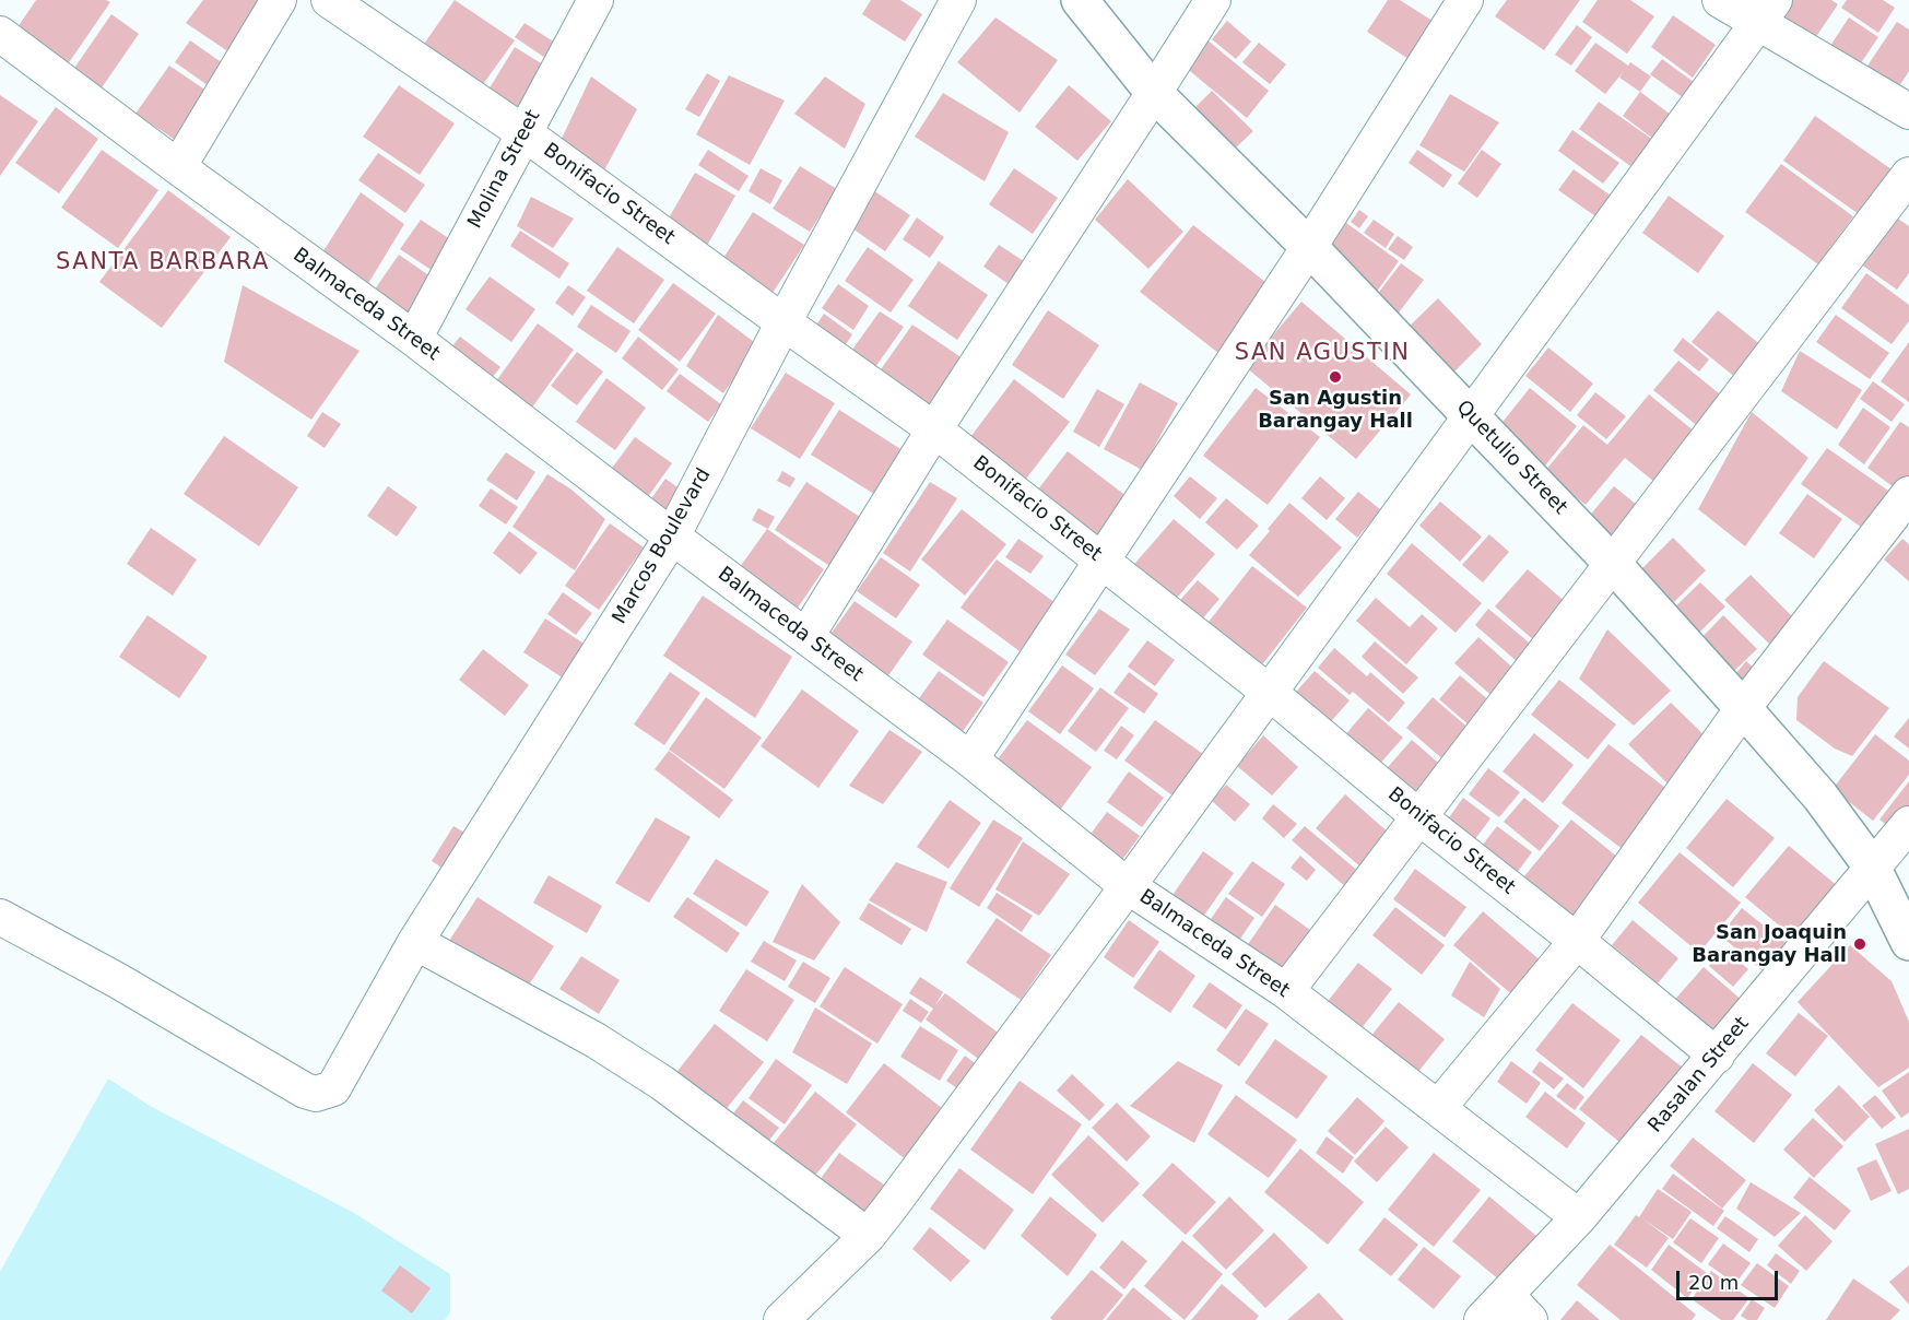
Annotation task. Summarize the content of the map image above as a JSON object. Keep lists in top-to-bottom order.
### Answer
{
  "streets": {
    "main road": ["Quetulio Street"],
    "street": [
      "Molina Street",
      "Bonifacio Street",
      "Balmaceda Street",
      "Marcos Boulevard",
      "Rasalan Street"
    ]
  },
  "crossings": [
    ["Molina Street", "Bonifacio Street"],
    ["Molina Street", "Balmaceda Street"],
    ["Bonifacio Street", "Marcos Boulevard"],
    ["Bonifacio Street", "Rasalan Street"],
    ["Balmaceda Street", "Marcos Boulevard"],
    ["Balmaceda Street", "Rasalan Street"],
    ["Quetulio Street", "Rasalan Street"]
  ],
  "districts": ["SANTA BARBARA", "SAN AGUSTIN"],
  "places": ["San Agustin Barangay Hall", "San Joaquin Barangay Hall"],
  "scale_bar": "20 m"
}
